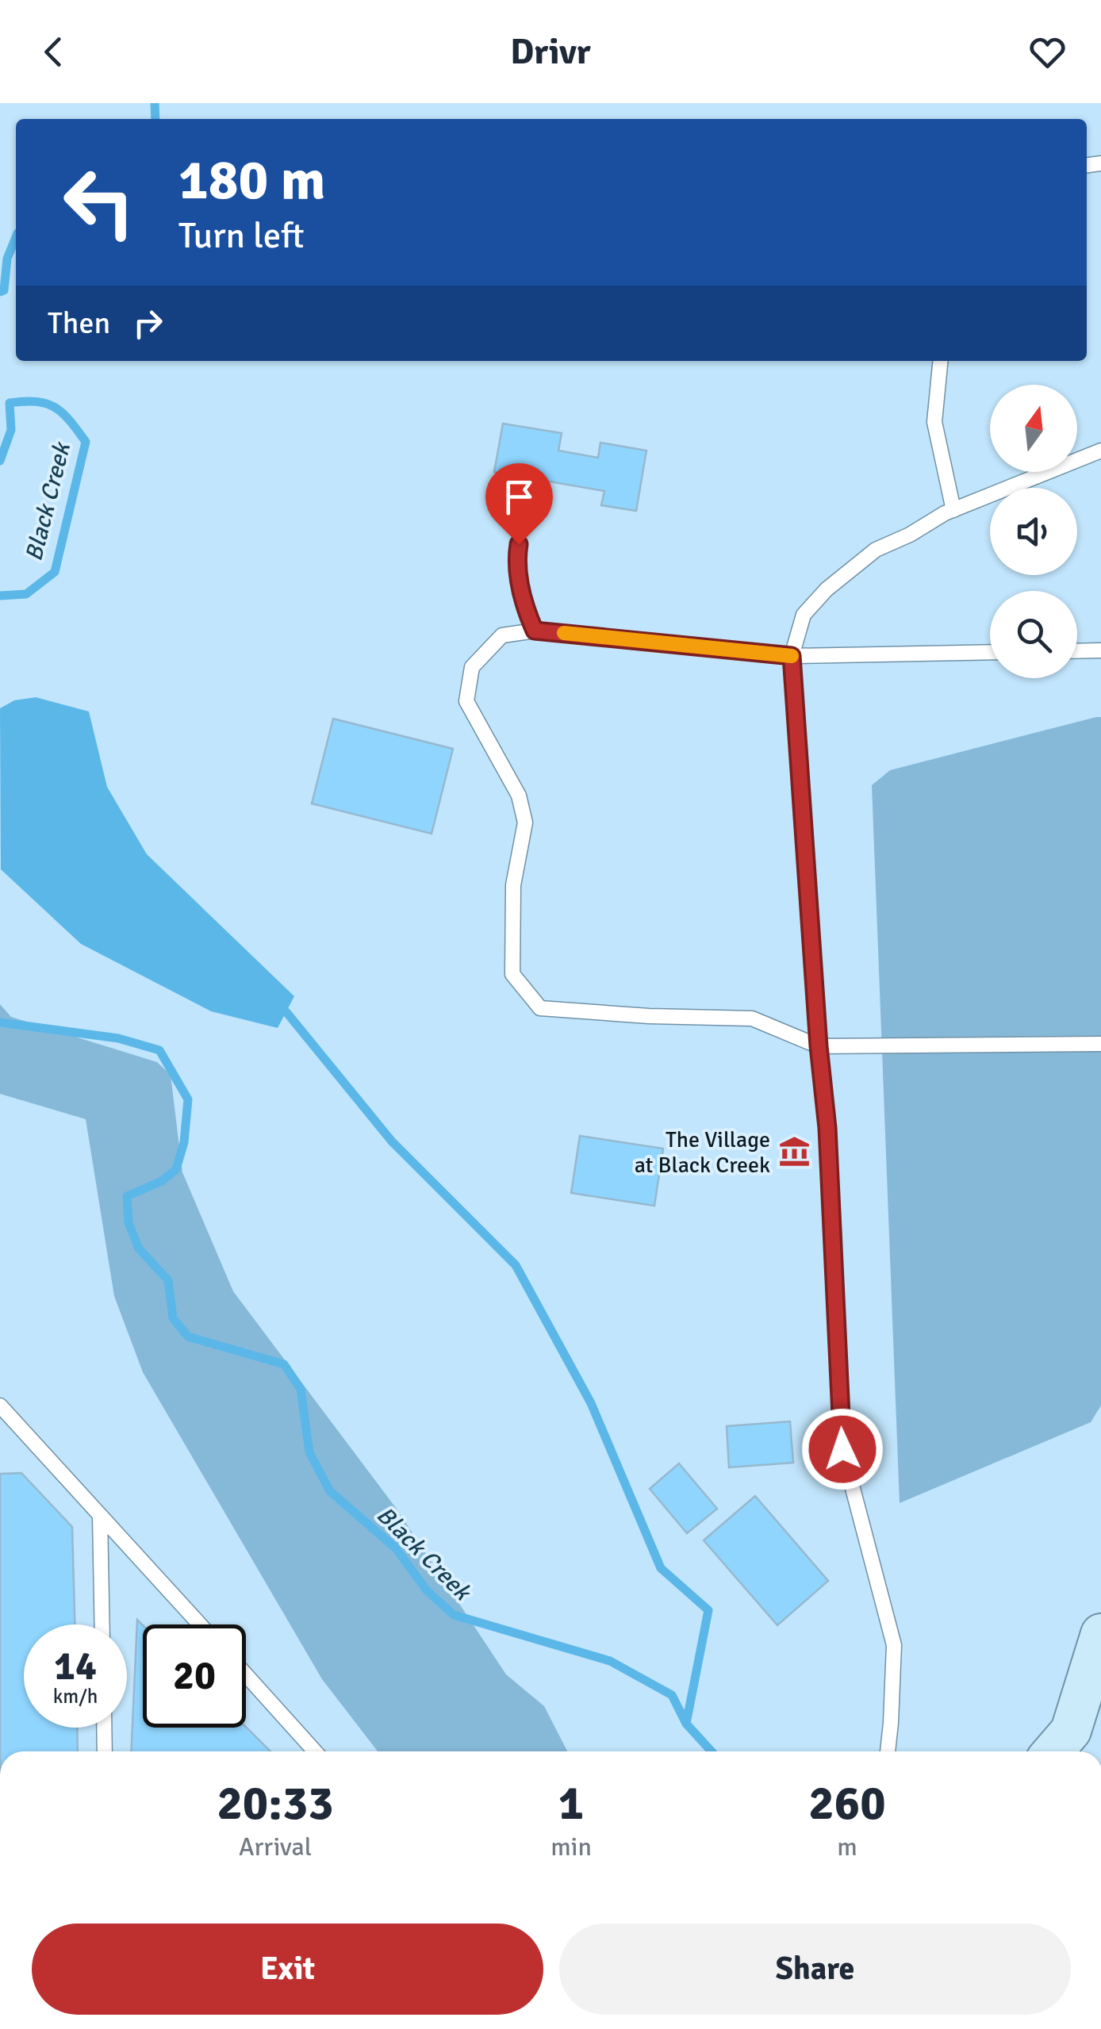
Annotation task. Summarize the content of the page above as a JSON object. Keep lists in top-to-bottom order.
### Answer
{
  "water": ["Black Creek"],
  "places": {
    "museum": ["The Village at Black Creek"]
  },
  "north": "top",
  "page": {
    "header": "Drivr",
    "turn": ["180 m", "Turn left"],
    "then": "Then",
    "speed": "14 km/h",
    "limit": "20",
    "eta": [
      "20:33",
      "Arrival",
      "1",
      "min",
      "260",
      "m"
    ],
    "buttons": ["Exit", "Share"]
  }
}
